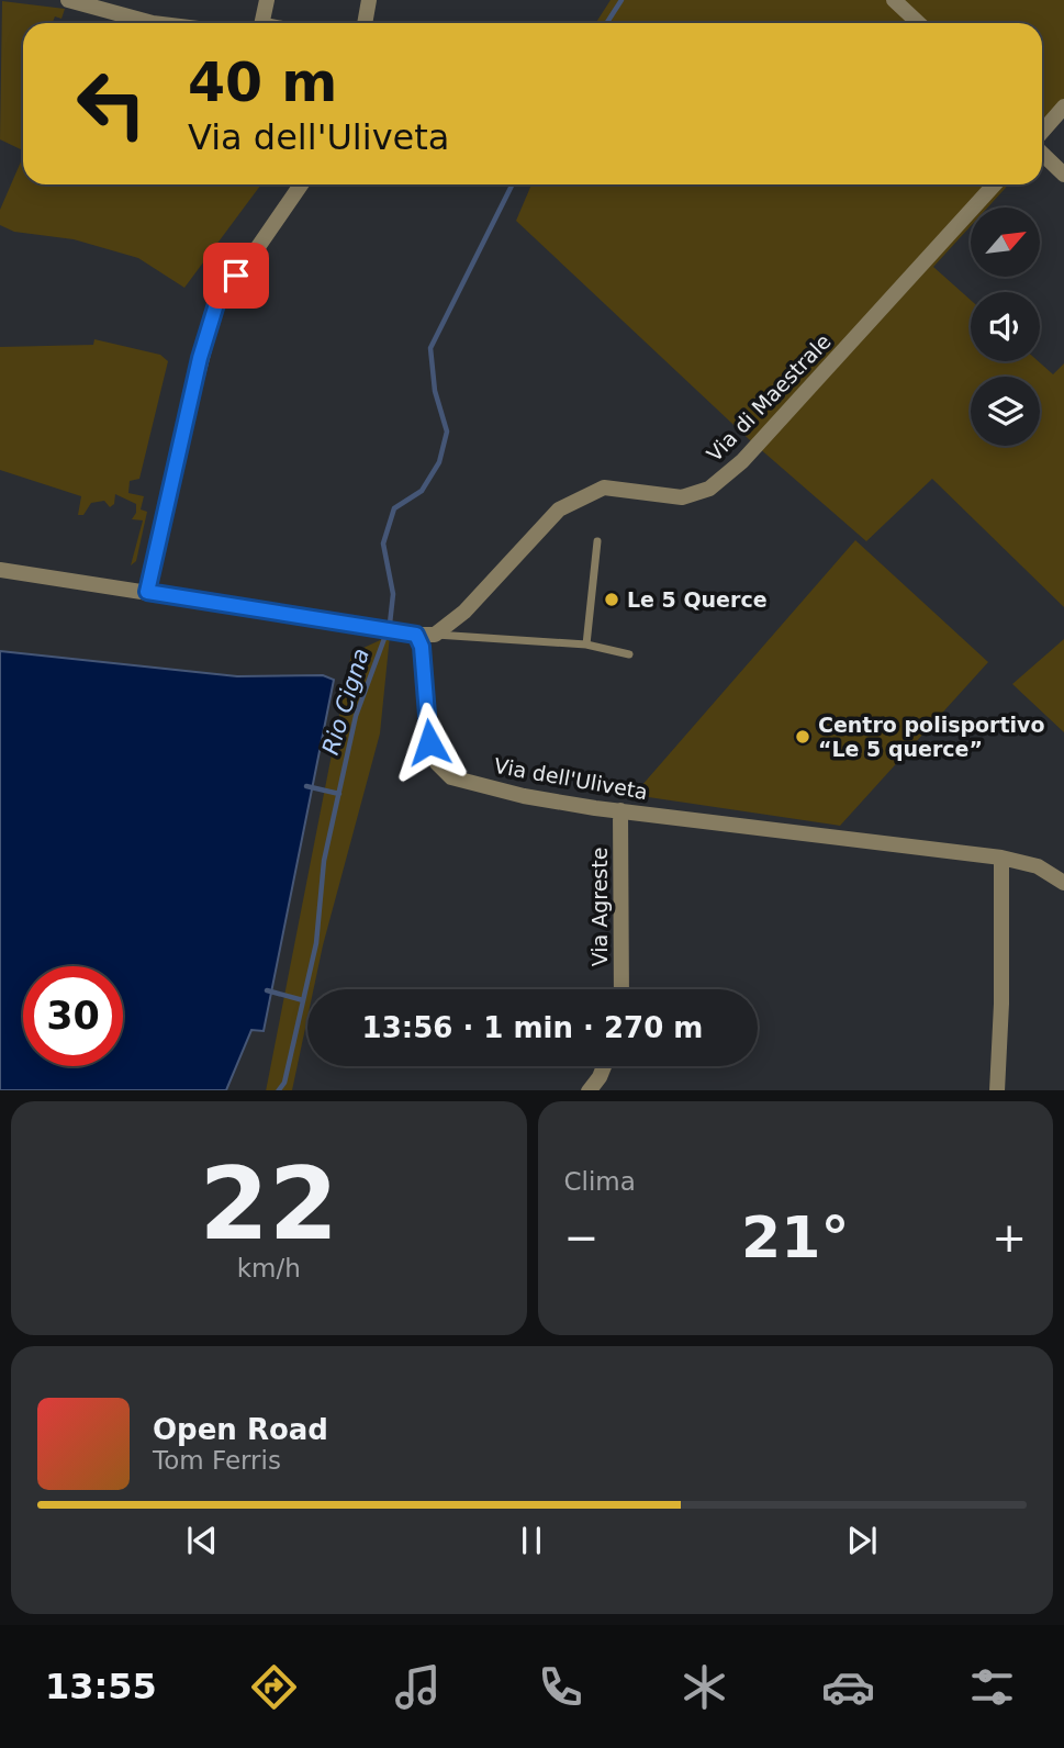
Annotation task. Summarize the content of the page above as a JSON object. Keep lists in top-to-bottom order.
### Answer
{
  "streets": {
    "street": ["Via di Maestrale", "Via dell'Uliveta", "Via Agreste"]
  },
  "crossings": [
    ["Via dell'Uliveta", "Via Agreste"]
  ],
  "water": ["Rio Cigna"],
  "places": ["Le 5 Querce", "Centro polisportivo “Le 5 querce”"],
  "north": "top right",
  "page": {
    "turn": ["40 m", "Via dell'Uliveta"],
    "limit": "30",
    "trip": "13:56 · 1 min · 270 m",
    "tile": [
      ["22", "km/h"],
      "Clima"
    ],
    "heat": ["−", "21°", "+"],
    "song": ["Open Road", "Tom Ferris"],
    "tabs": "13:55"
  }
}
